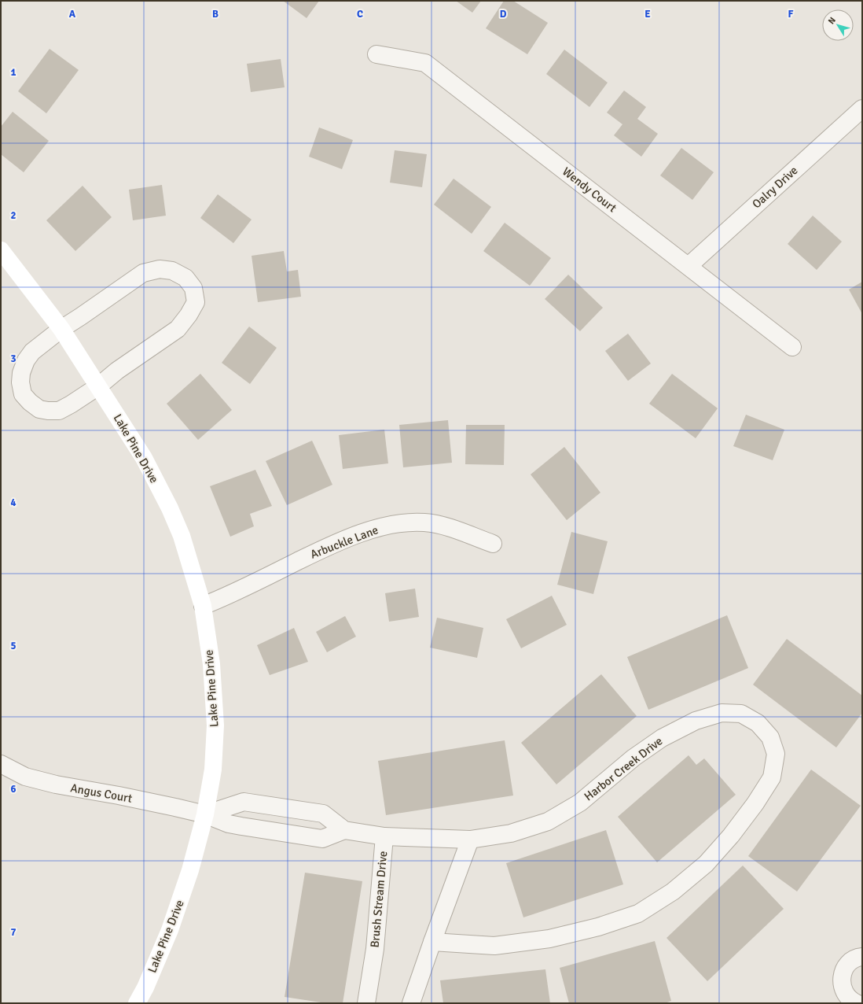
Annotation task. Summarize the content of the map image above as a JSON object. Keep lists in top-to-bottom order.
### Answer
{
  "streets": {
    "street": [
      "Oalry Drive",
      "Wendy Court",
      "Lake Pine Drive",
      "Arbuckle Lane",
      "Harbor Creek Drive",
      "Angus Court",
      "Brush Stream Drive"
    ]
  },
  "crossings": [
    ["Oalry Drive", "Wendy Court"],
    ["Lake Pine Drive", "Arbuckle Lane"],
    ["Lake Pine Drive", "Angus Court"],
    ["Lake Pine Drive", "Brush Stream Drive"],
    ["Harbor Creek Drive", "Brush Stream Drive"],
    ["Angus Court", "Brush Stream Drive"]
  ],
  "north": "top left",
  "grid": {
    "columns": [
      "A",
      "B",
      "C",
      "D",
      "E",
      "F"
    ],
    "rows": [
      "1",
      "2",
      "3",
      "4",
      "5",
      "6",
      "7"
    ]
  }
}
